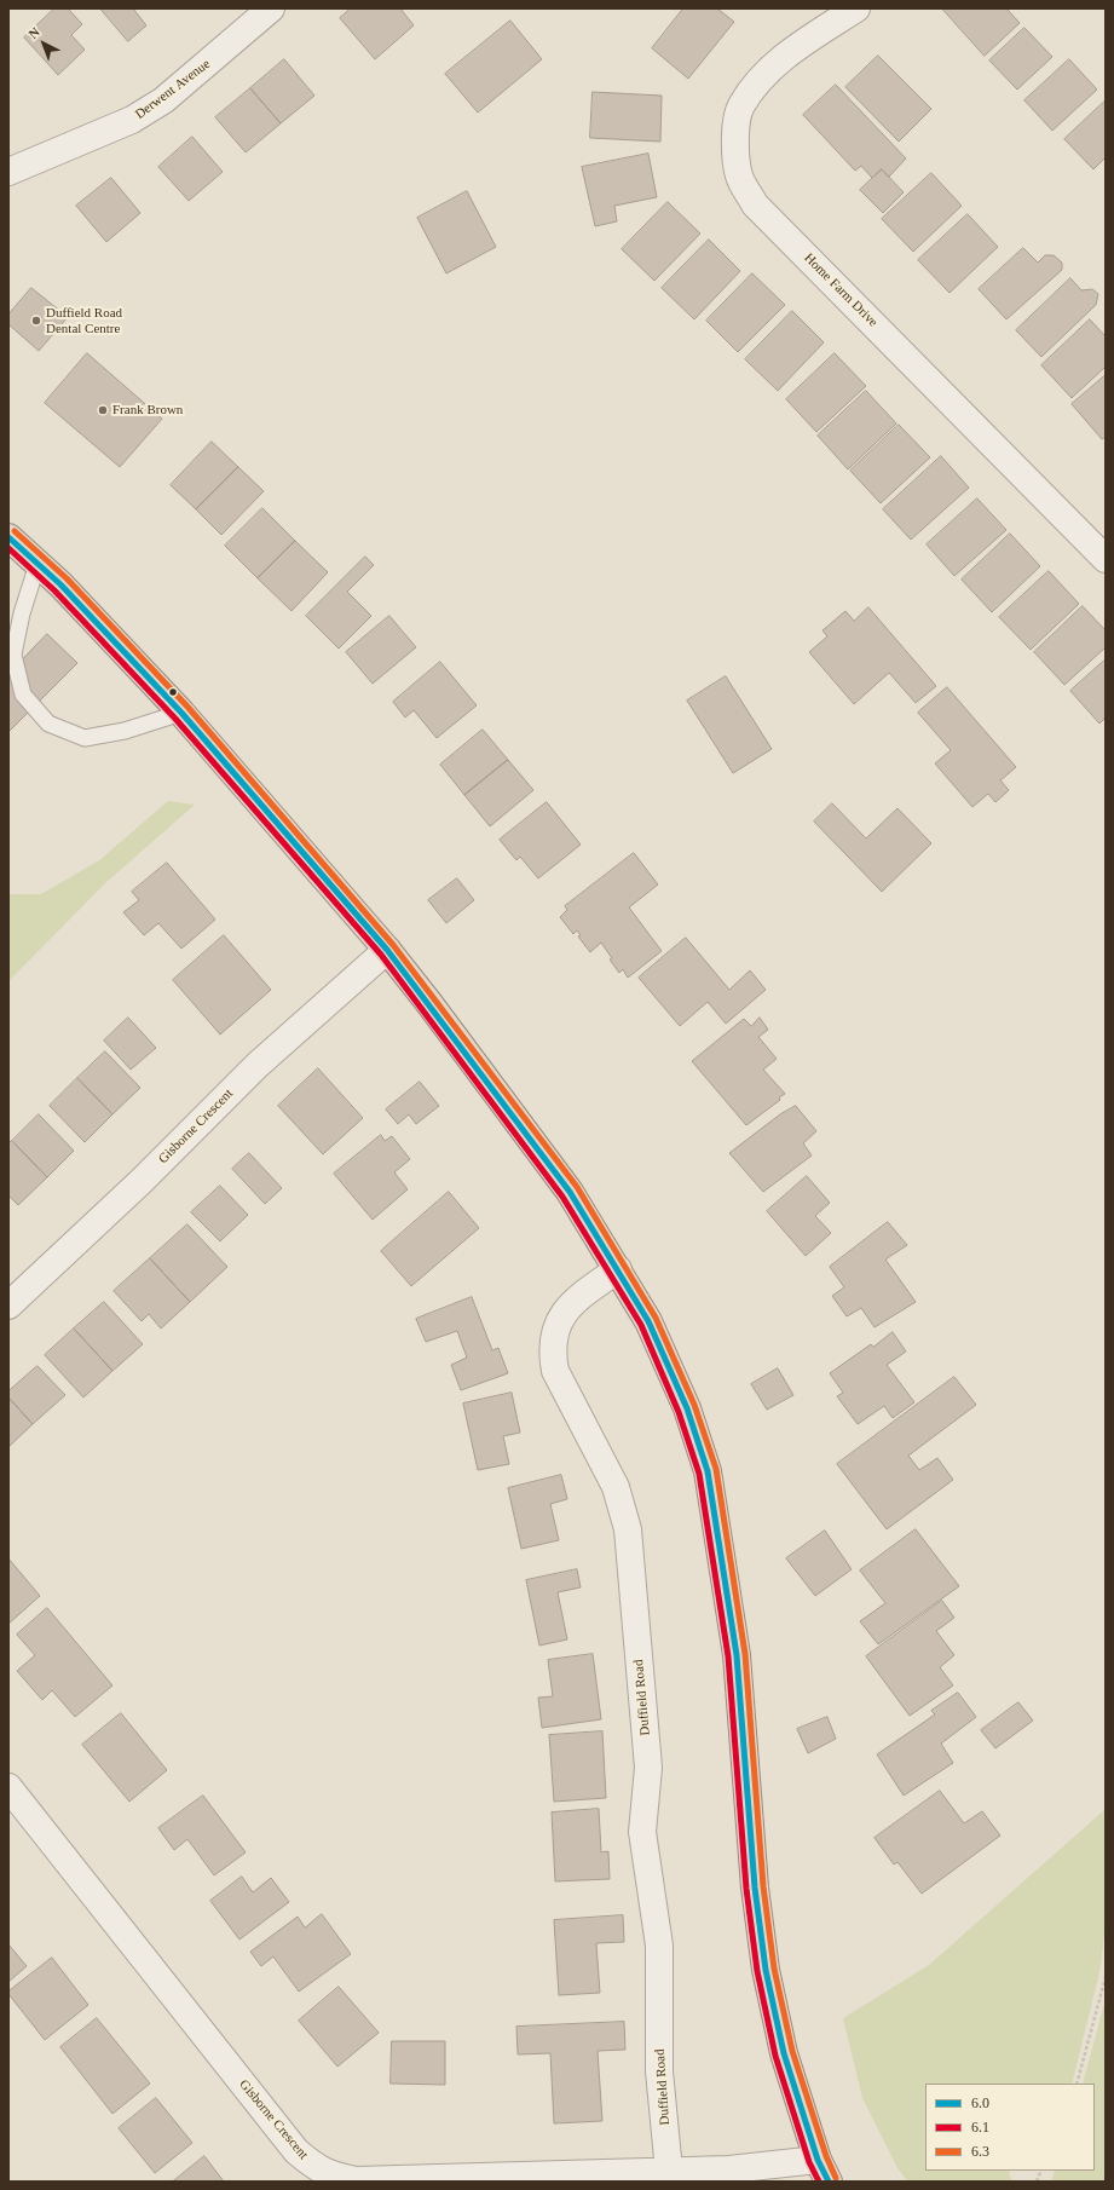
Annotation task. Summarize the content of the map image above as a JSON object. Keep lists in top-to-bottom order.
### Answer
{
  "streets": {
    "street": [
      "Derwent Avenue",
      "Home Farm Drive",
      "Gisborne Crescent",
      "Duffield Road"
    ]
  },
  "crossings": [
    ["Gisborne Crescent", "Duffield Road"]
  ],
  "places": ["Duffield Road Dental Centre", "Frank Brown"],
  "lines": ["transit line 6.3", "transit line 6.0", "transit line 6.1"],
  "legend": ["6.0", "6.1", "6.3"],
  "north": "top left"
}
